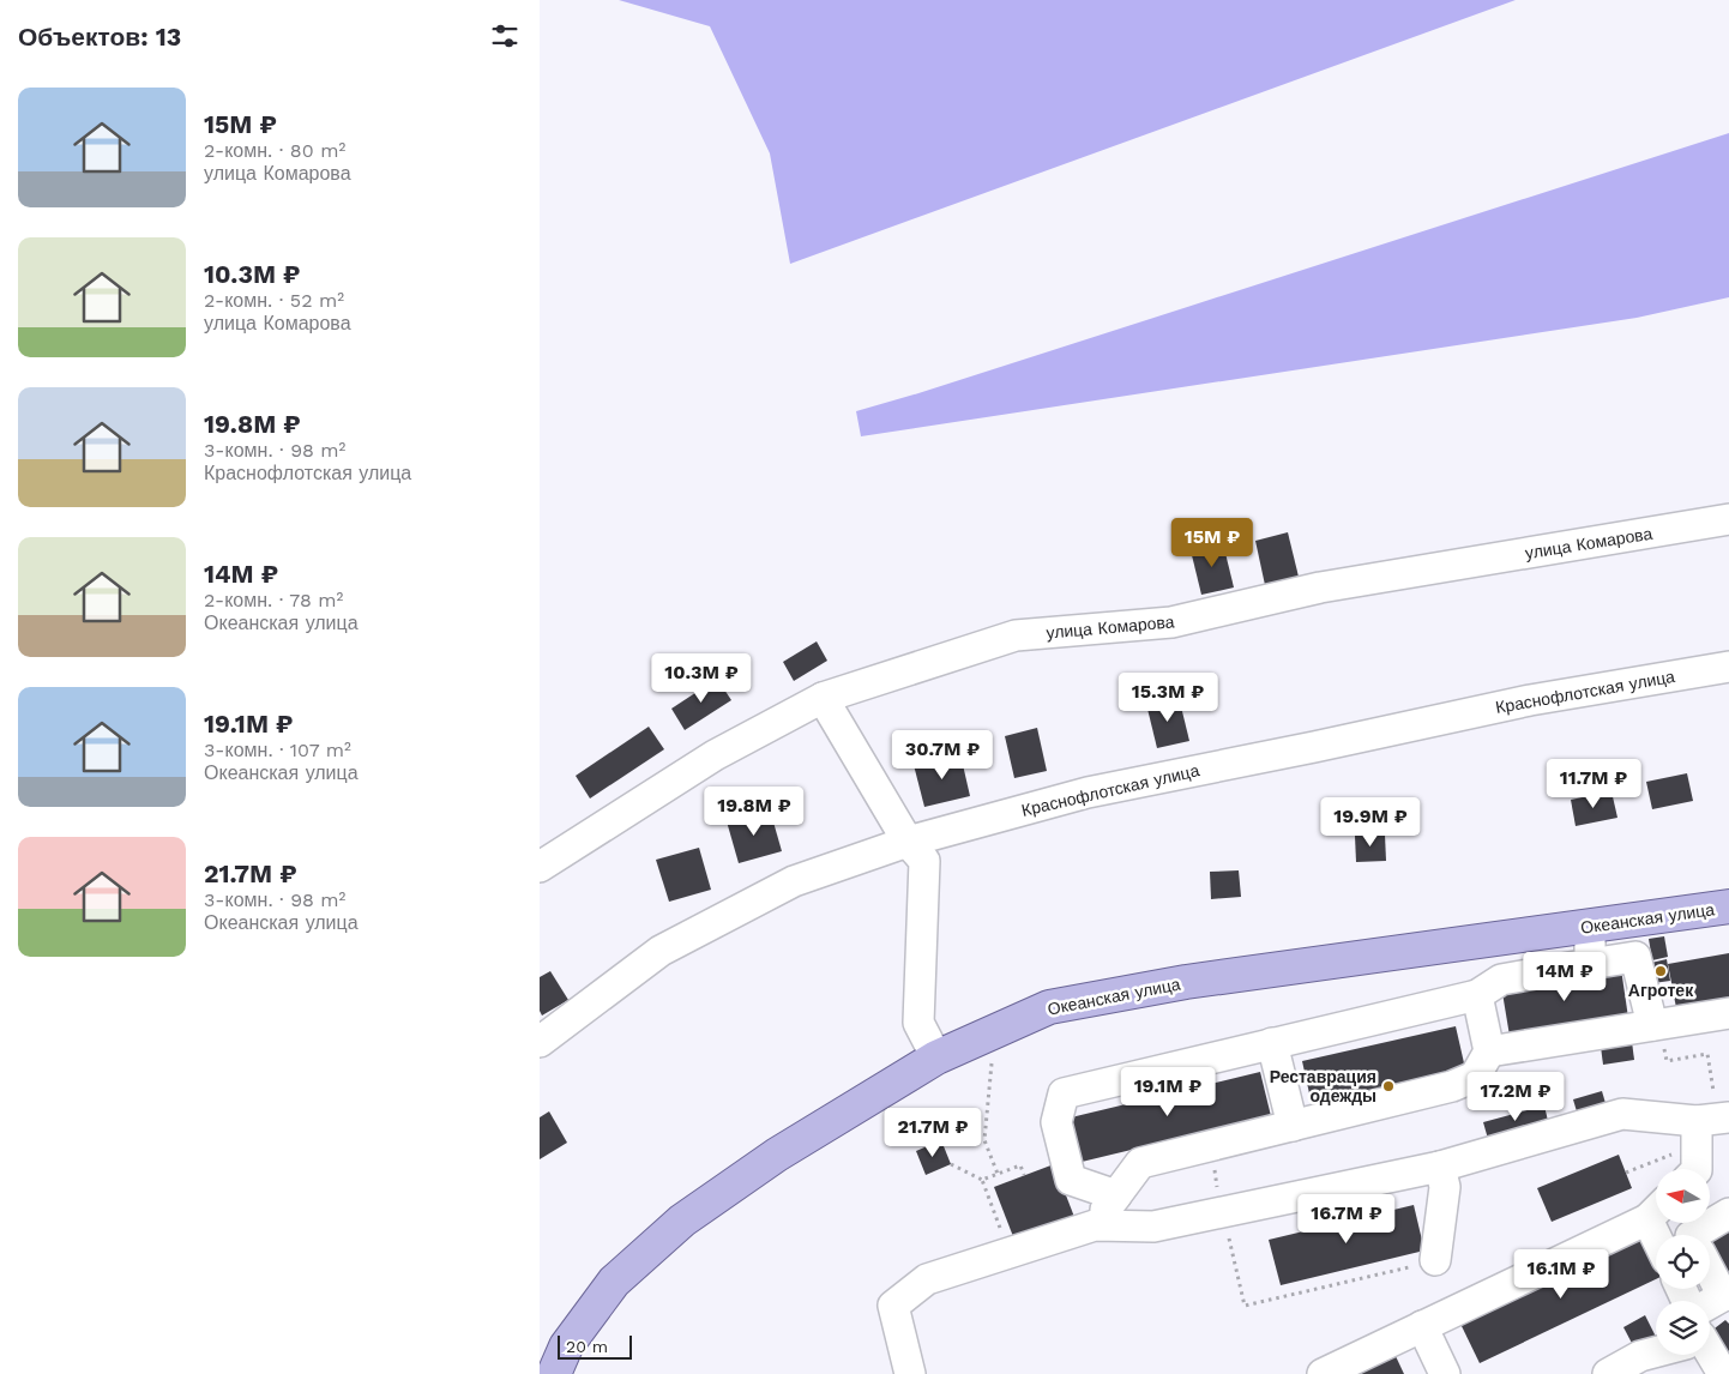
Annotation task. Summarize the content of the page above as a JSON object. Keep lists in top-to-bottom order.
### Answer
{
  "streets": {
    "main road": ["Океанская улица"],
    "street": ["улица Комарова", "Краснофлотская улица"]
  },
  "places": ["Агротек", "Реставрация одежды"],
  "scale_bar": "20 m",
  "north": "left",
  "page": {
    "heading": "Объектов: 13",
    "list": [
      {
        "name": "15M ₽",
        "note": "2-комн. · 80 m² · улица Комарова"
      },
      {
        "name": "10.3M ₽",
        "note": "2-комн. · 52 m² · улица Комарова"
      },
      {
        "name": "19.8M ₽",
        "note": "3-комн. · 98 m² · Краснофлотская улица"
      },
      {
        "name": "14M ₽",
        "note": "2-комн. · 78 m² · Океанская улица"
      },
      {
        "name": "19.1M ₽",
        "note": "3-комн. · 107 m² · Океанская улица"
      },
      {
        "name": "21.7M ₽",
        "note": "3-комн. · 98 m² · Океанская улица"
      }
    ],
    "price": [
      "15M ₽",
      "10.3M ₽",
      "15.3M ₽",
      "30.7M ₽",
      "11.7M ₽",
      "19.8M ₽",
      "19.9M ₽",
      "14M ₽",
      "19.1M ₽",
      "17.2M ₽",
      "21.7M ₽",
      "16.7M ₽",
      "16.1M ₽"
    ],
    "scale": "20 m"
  }
}
